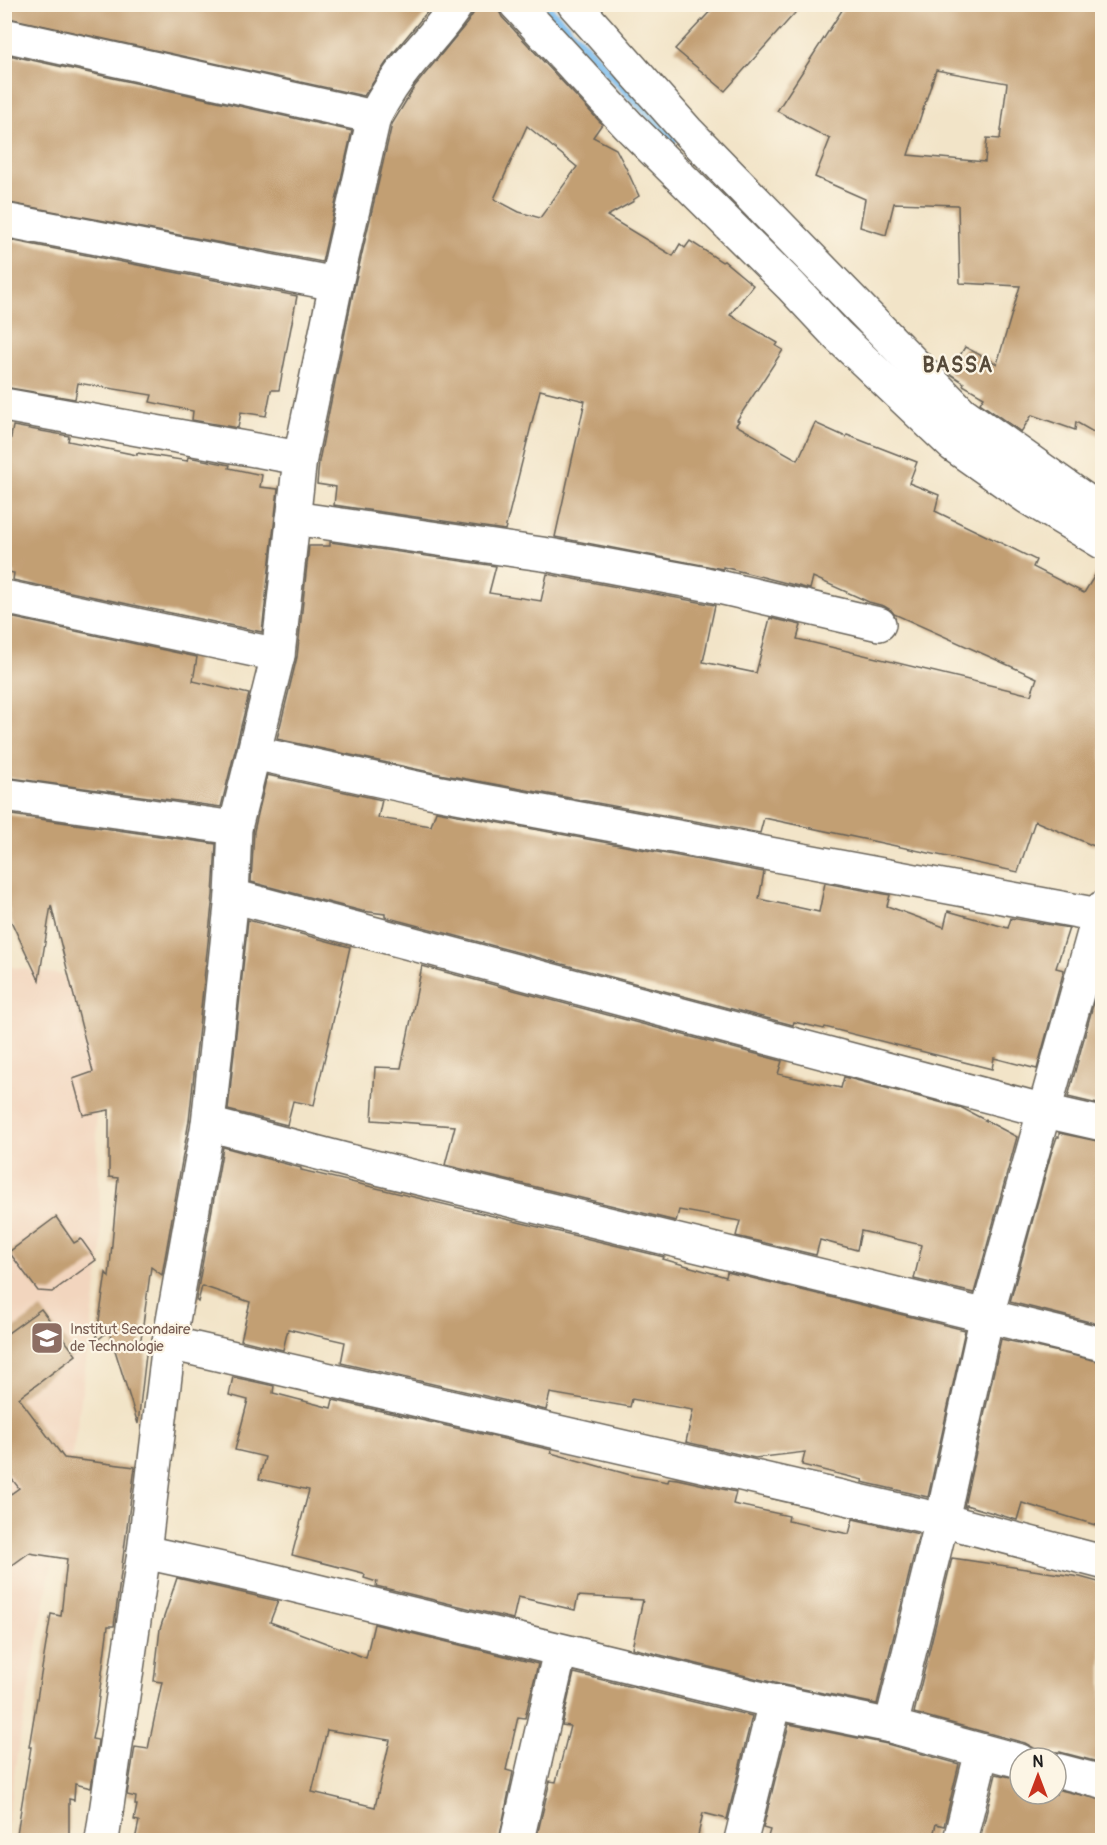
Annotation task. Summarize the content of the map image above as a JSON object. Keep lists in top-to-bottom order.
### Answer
{
  "districts": ["BASSA"],
  "places": {
    "school or university": ["Institut Secondaire de Technologie"]
  },
  "north": "top"
}
